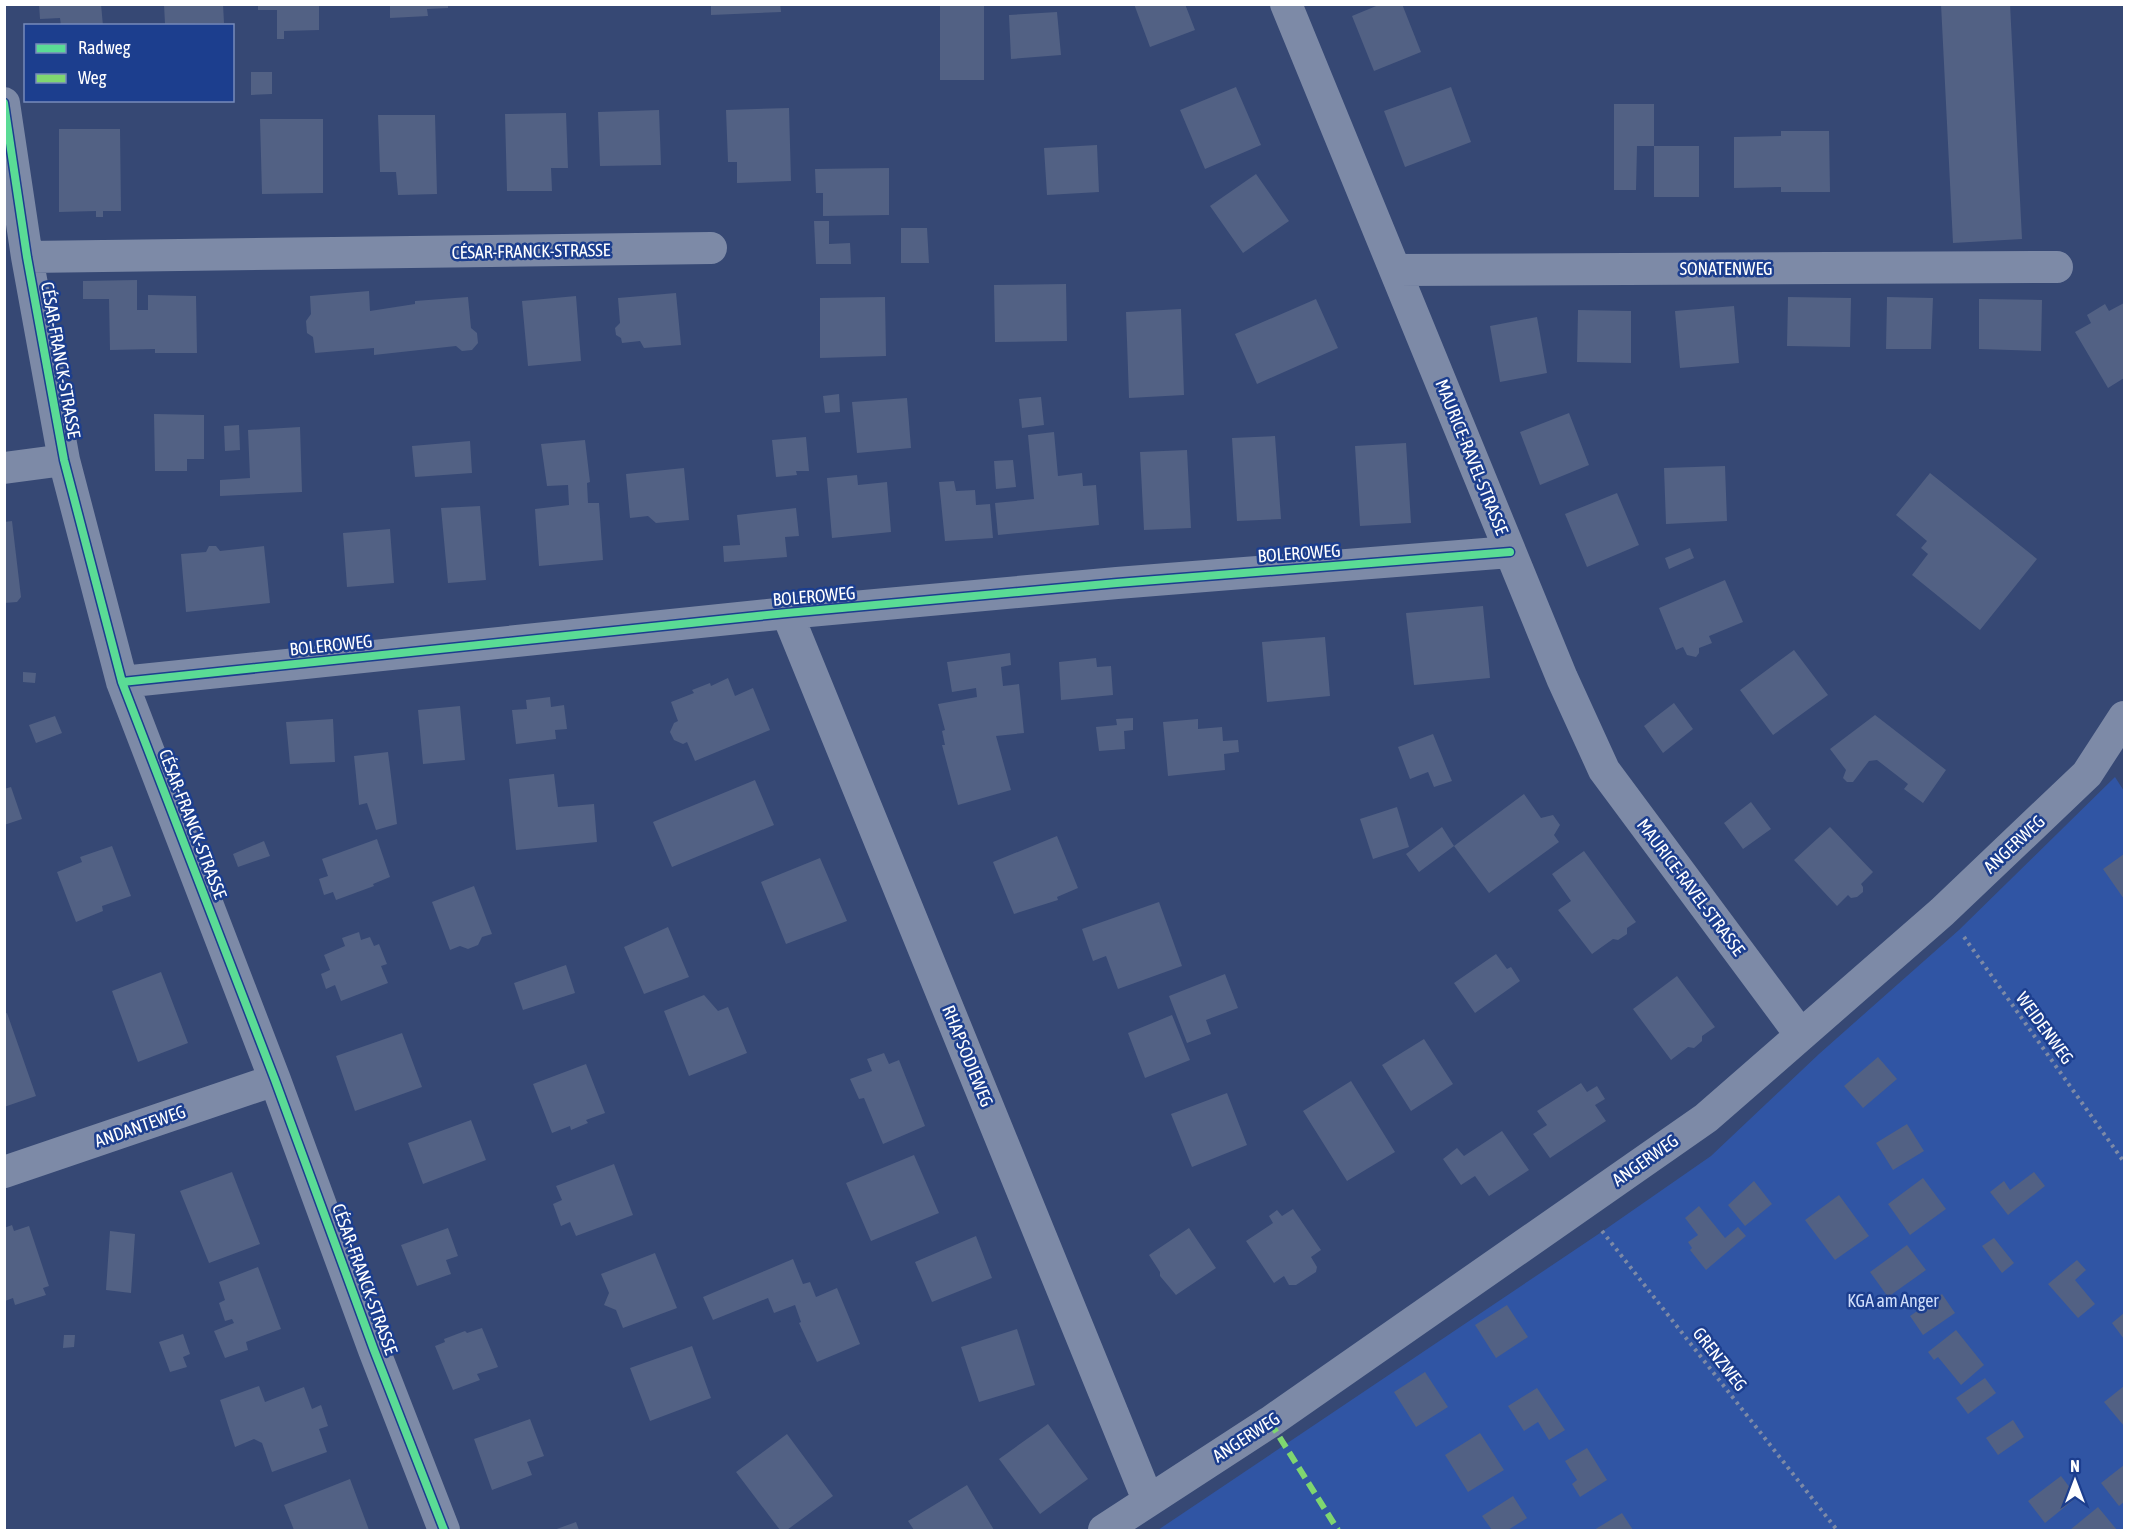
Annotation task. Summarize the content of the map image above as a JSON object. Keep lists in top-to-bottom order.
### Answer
{
  "streets": {
    "street": [
      "CÉSAR-FRANCK-STRASSE",
      "SONATENWEG",
      "MAURICE-RAVEL-STRASSE",
      "BOLEROWEG",
      "ANGERWEG",
      "RHAPSODIEWEG",
      "ANDANTEWEG"
    ],
    "path": ["WEIDENWEG", "GRENZWEG"]
  },
  "crossings": [
    ["CÉSAR-FRANCK-STRASSE", "BOLEROWEG"],
    ["CÉSAR-FRANCK-STRASSE", "ANDANTEWEG"],
    ["SONATENWEG", "MAURICE-RAVEL-STRASSE"],
    ["MAURICE-RAVEL-STRASSE", "BOLEROWEG"],
    ["MAURICE-RAVEL-STRASSE", "ANGERWEG"],
    ["BOLEROWEG", "RHAPSODIEWEG"],
    ["ANGERWEG", "WEIDENWEG"],
    ["ANGERWEG", "RHAPSODIEWEG"],
    ["ANGERWEG", "GRENZWEG"]
  ],
  "parks": ["KGA am Anger"],
  "legend": ["Radweg", "Weg"],
  "north": "top"
}
